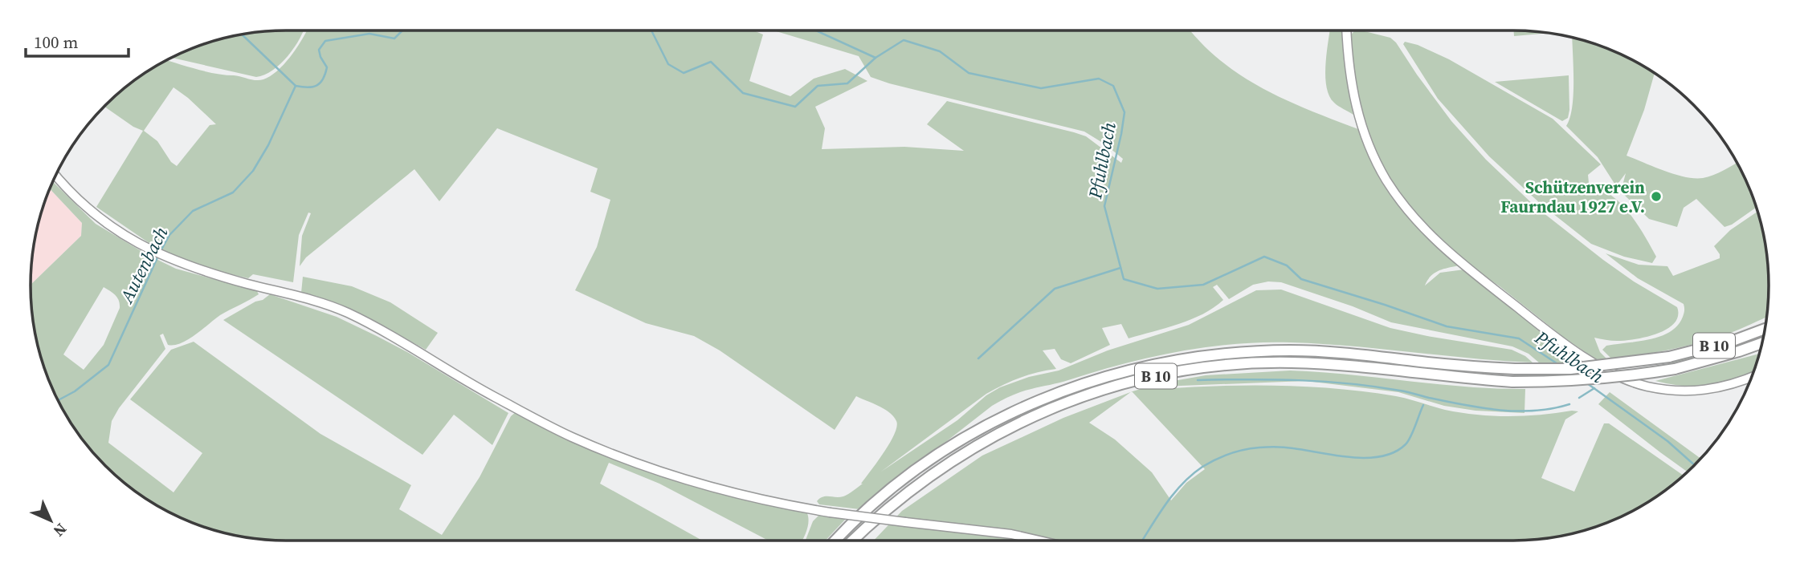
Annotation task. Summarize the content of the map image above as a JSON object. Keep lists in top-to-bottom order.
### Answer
{
  "streets": {
    "highway": ["B 10"]
  },
  "water": ["Pfuhlbach", "Autenbach"],
  "places": ["Schützenverein Faurndau 1927 e.V."],
  "scale_bar": "100 m",
  "north": "bottom right"
}
